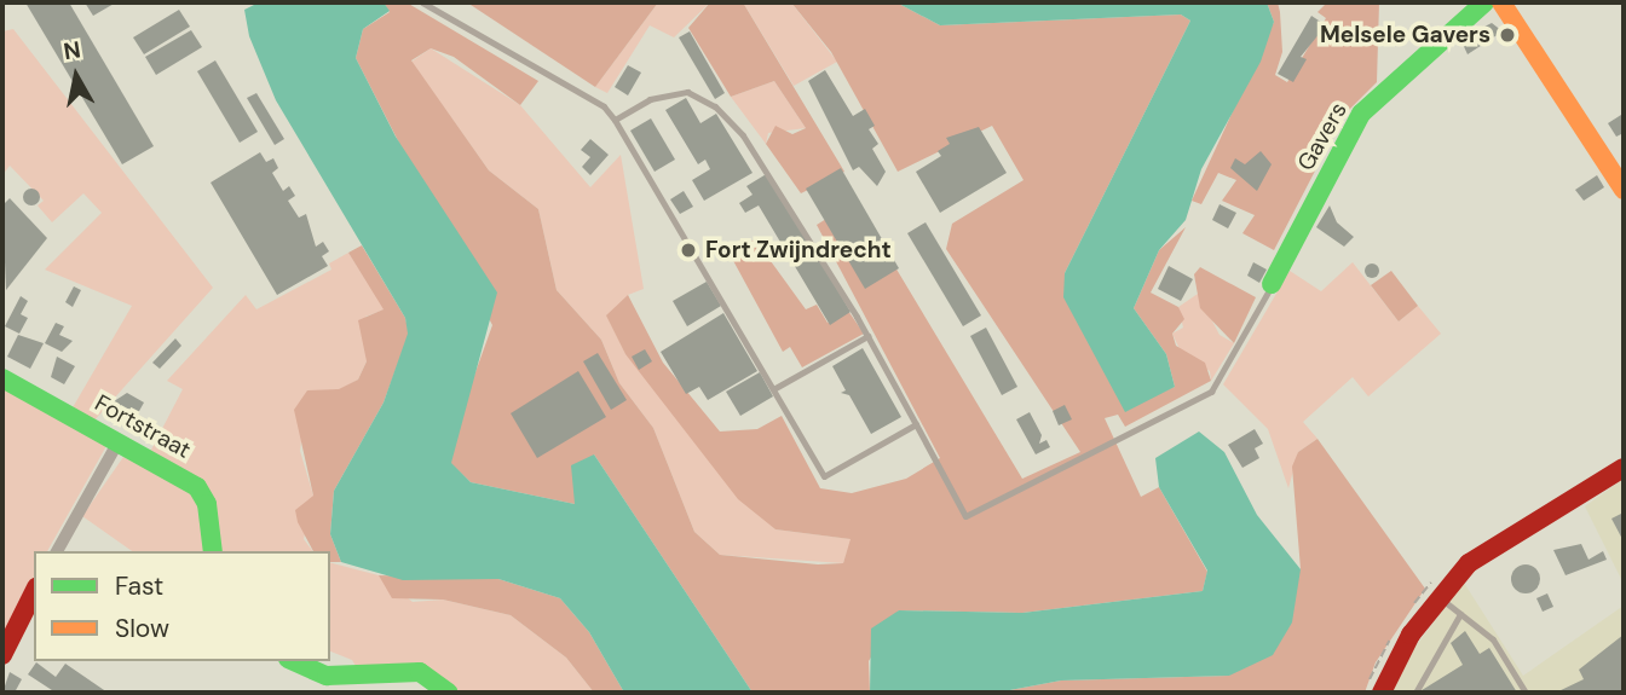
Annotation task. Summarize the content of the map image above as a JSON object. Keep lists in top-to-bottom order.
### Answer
{
  "streets": {
    "street": ["Gavers", "Fortstraat"]
  },
  "places": ["Melsele Gavers", "Fort Zwijndrecht"],
  "legend": ["Fast", "Slow"],
  "north": "top"
}
